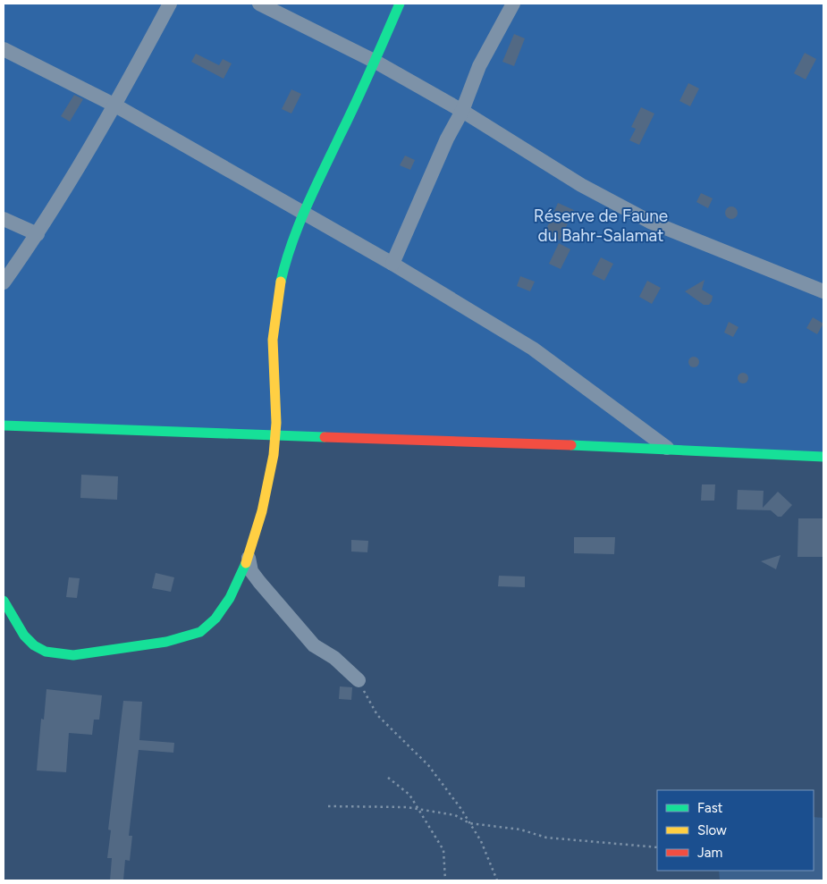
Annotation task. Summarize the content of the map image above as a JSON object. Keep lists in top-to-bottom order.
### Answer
{
  "parks": ["Réserve de Faune du Bahr-Salamat"],
  "legend": ["Fast", "Slow", "Jam"]
}
